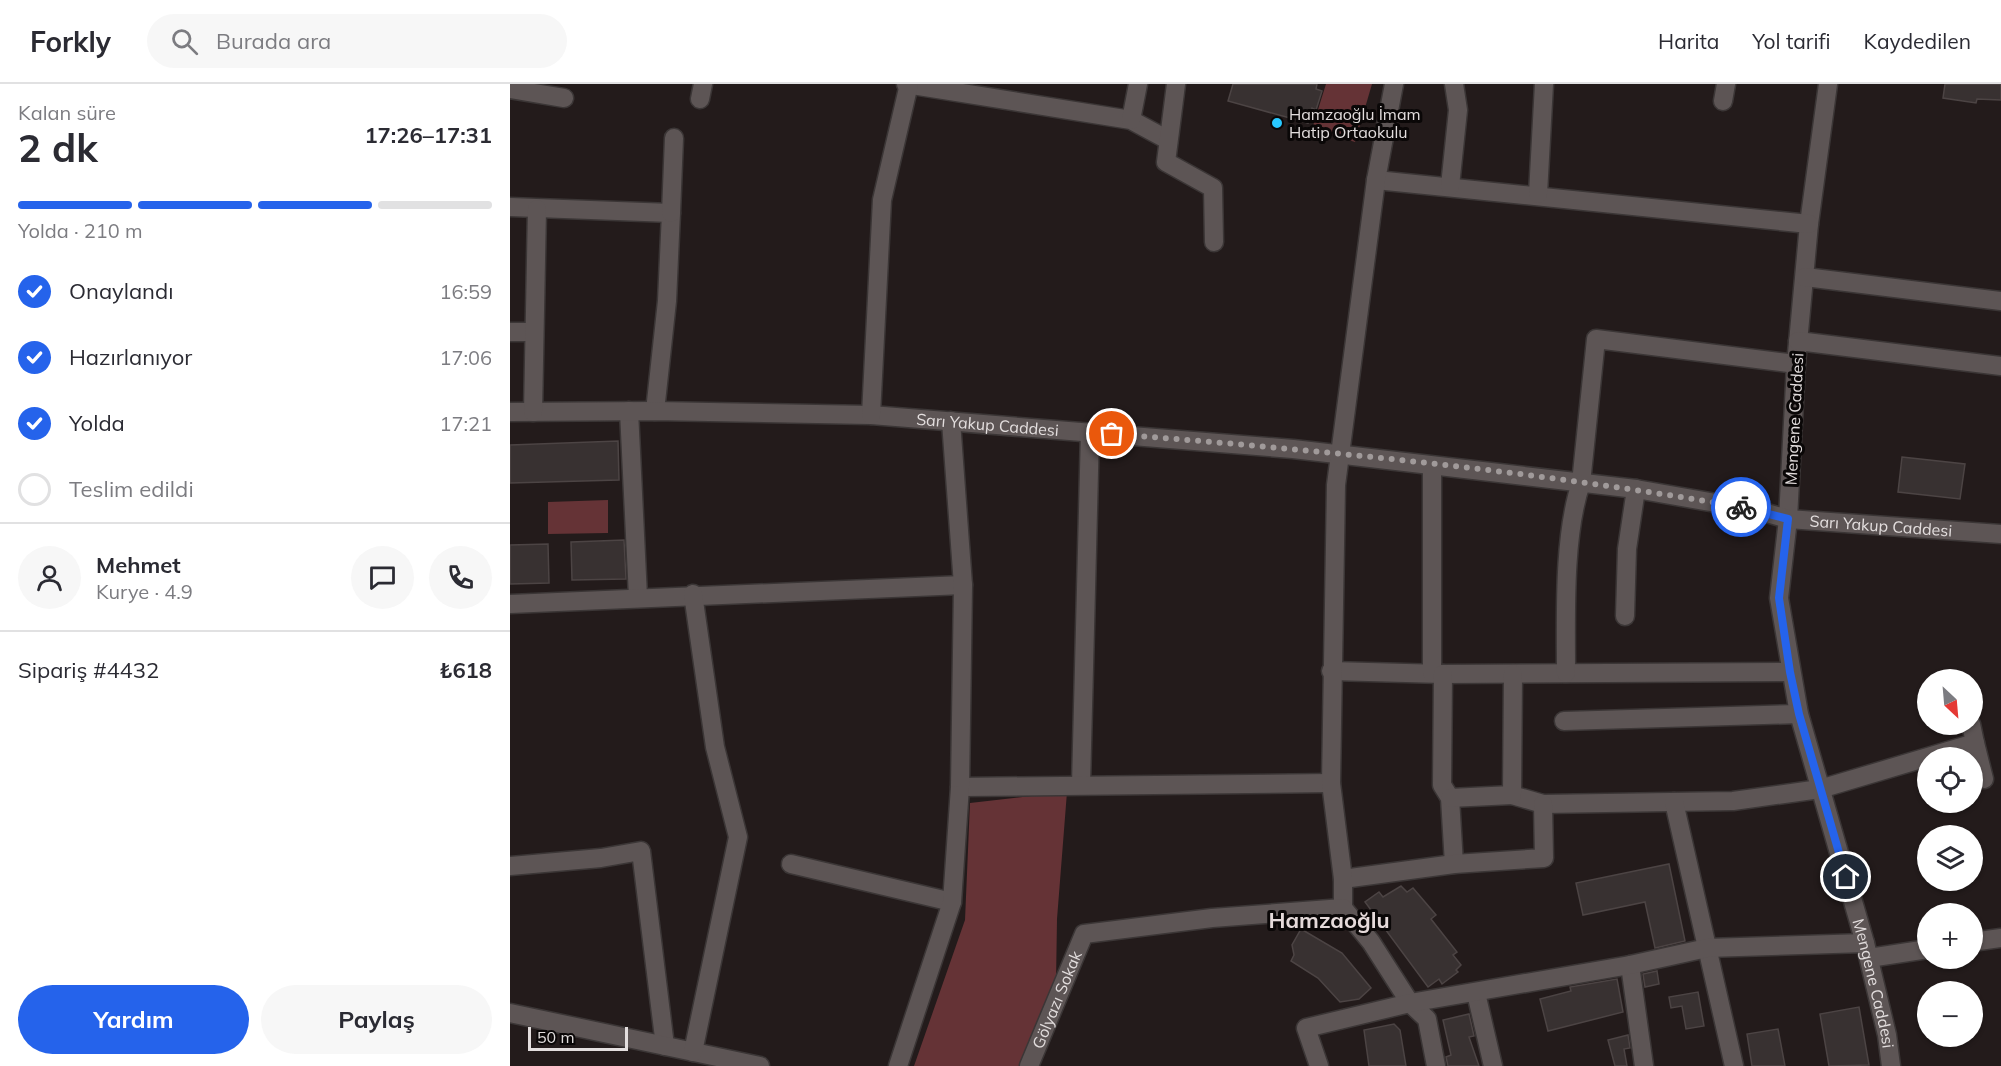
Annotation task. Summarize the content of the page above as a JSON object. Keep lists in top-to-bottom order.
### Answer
{
  "streets": {
    "street": ["Mengene Caddesi", "Sarı Yakup Caddesi", "Gölyazı Sokak"]
  },
  "crossings": [
    ["Mengene Caddesi", "Sarı Yakup Caddesi"]
  ],
  "districts": ["Hamzaoğlu"],
  "places": ["Hamzaoğlu İmam Hatip Ortaokulu"],
  "scale_bar": "50 m",
  "north": "bottom right",
  "page": {
    "header": "Forkly",
    "search": "Burada ara",
    "nav": ["Harita", "Yol tarifi", "Kaydedilen"],
    "heading": ["2 dk", "Kalan süre", "17:26–17:31"],
    "panel": [
      "Mehmet",
      "Kurye · 4.9",
      "Sipariş #4432",
      "₺618"
    ],
    "bar": "Yolda · 210 m",
    "list": [
      ["Onaylandı", "16:59"],
      ["Hazırlanıyor", "17:06"],
      ["Yolda", "17:21"],
      "Teslim edildi"
    ],
    "map_buttons": ["+", "−"],
    "buttons": ["Yardım", "Paylaş"],
    "scale": "50 m"
  }
}
